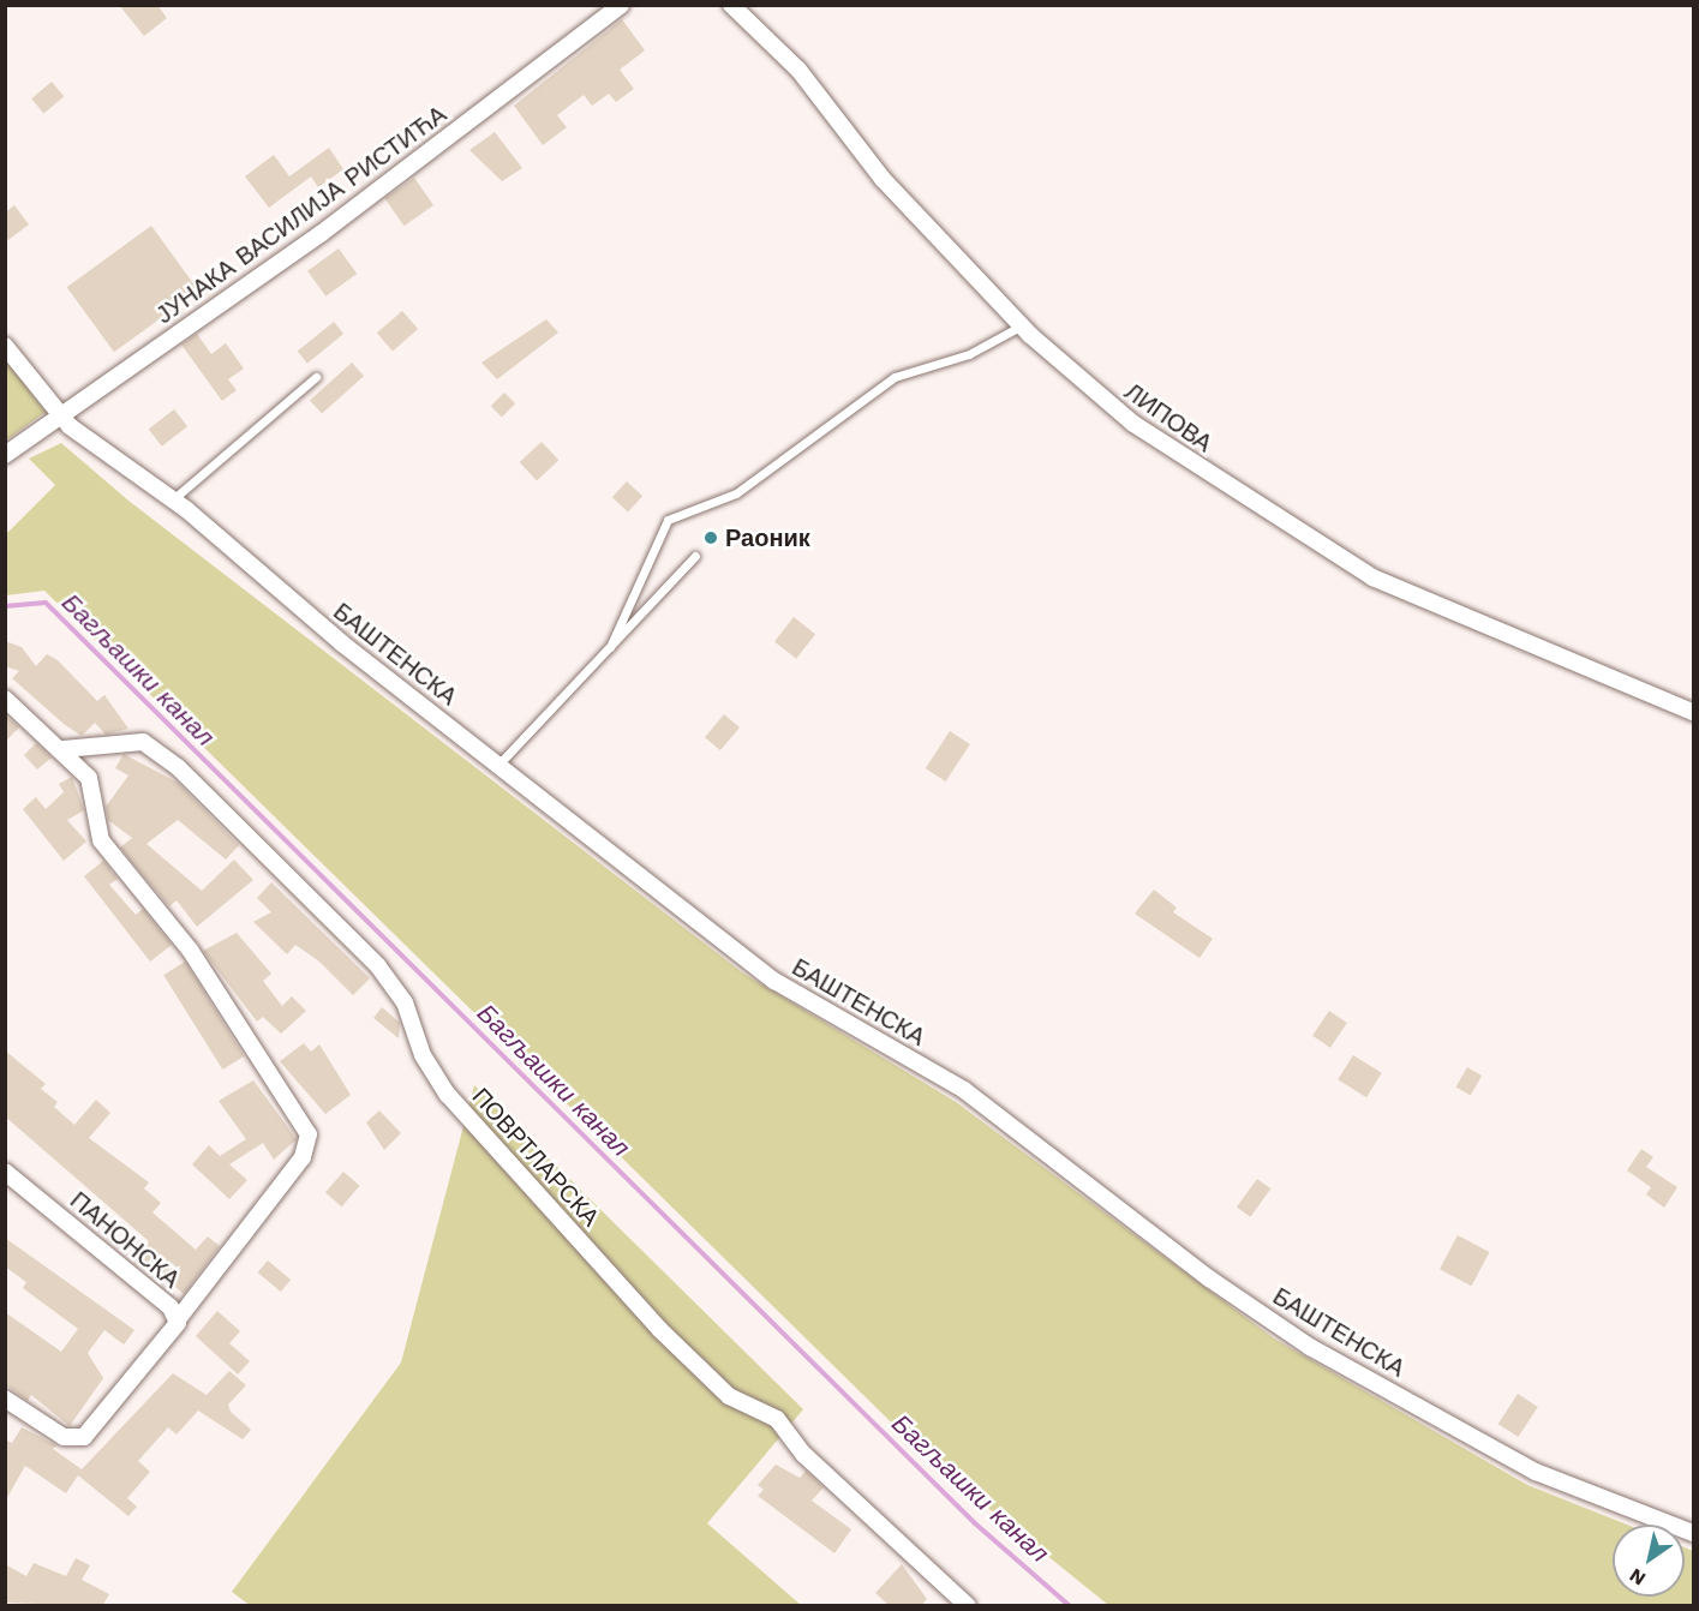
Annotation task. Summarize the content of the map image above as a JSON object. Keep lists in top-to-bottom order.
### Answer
{
  "streets": {
    "street": [
      "ЈУНАКА ВАСИЛИЈА РИСТИЋА",
      "ЛИПОВА",
      "БАШТЕНСКА",
      "ПОВРТЛАРСКА",
      "ПАНОНСКА"
    ]
  },
  "crossings": [
    ["ЈУНАКА ВАСИЛИЈА РИСТИЋА", "БАШТЕНСКА"]
  ],
  "water": ["Багљашки канал"],
  "places": ["Раоник"],
  "north": "bottom left"
}
